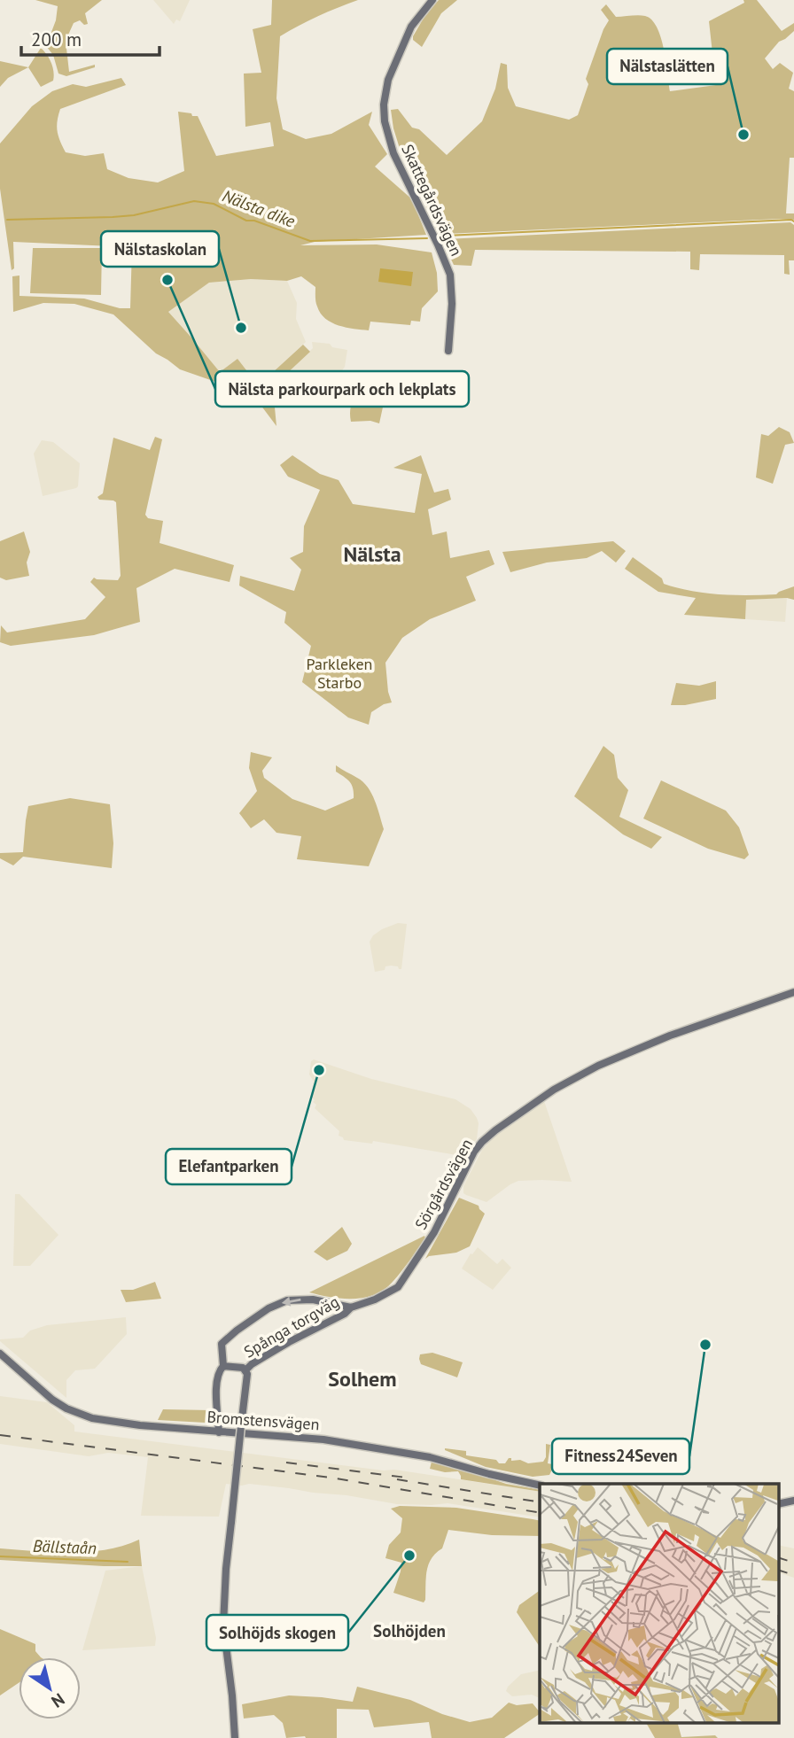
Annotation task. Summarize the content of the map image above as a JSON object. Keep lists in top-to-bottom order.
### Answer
{
  "streets": {
    "street": [
      "Skattegårdsvägen",
      "Sörgårdsvägen",
      "Spånga torgväg",
      "Bromstensvägen"
    ]
  },
  "crossings": [
    ["Sörgårdsvägen", "Spånga torgväg"]
  ],
  "districts": ["Nälsta", "Solhem", "Solhöjden"],
  "water": ["Nälsta dike", "Bällstaån"],
  "parks": ["Parkleken Starbo"],
  "places": [
    "Nälstaslätten",
    "Nälsta parkourpark och lekplats",
    "Nälstaskolan",
    "Elefantparken",
    "Fitness24Seven",
    "Solhöjds skogen"
  ],
  "scale_bar": "200 m",
  "north": "bottom right"
}
